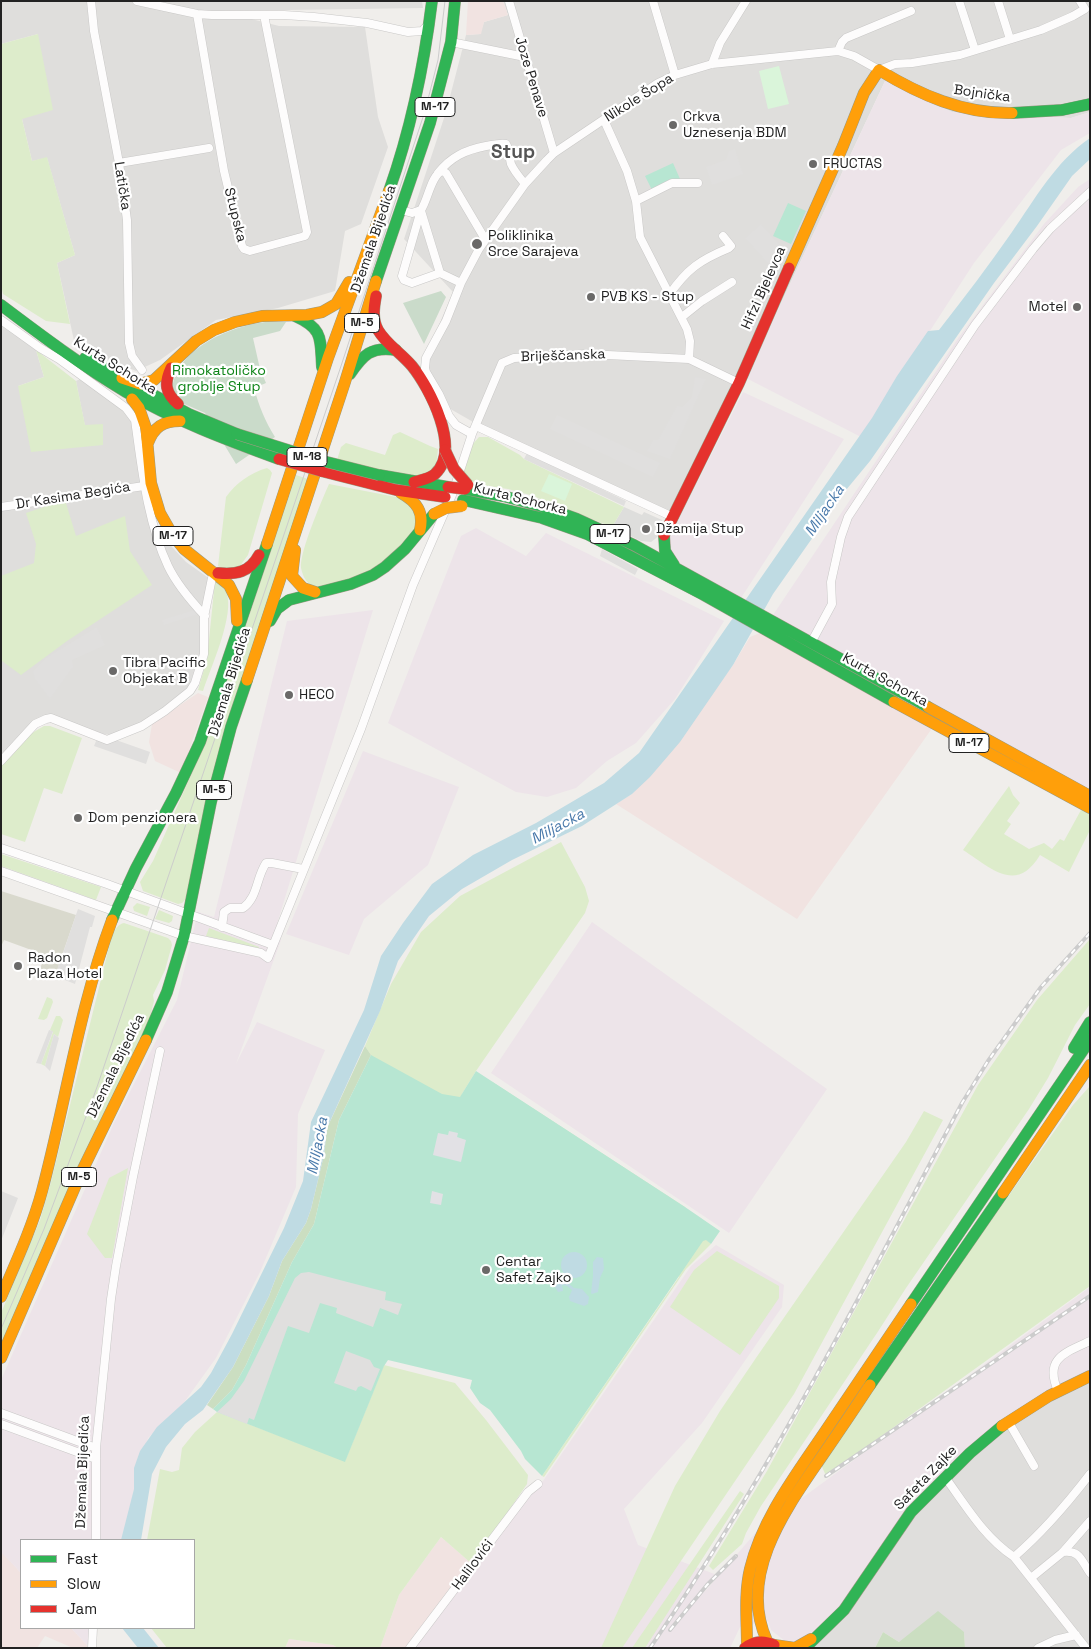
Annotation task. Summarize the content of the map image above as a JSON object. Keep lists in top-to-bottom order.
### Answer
{
  "streets": {
    "main road": [
      "Bojnička",
      "M-17",
      "Džemala Bijedića",
      "Hifzi Bjelevca",
      "M-5",
      "Kurta Schorka",
      "M-18",
      "Safeta Zajke"
    ],
    "street": [
      "Joze Penave",
      "Nikole Šopa",
      "Latička",
      "Stupska",
      "Briješčanska",
      "Dr Kasima Begića",
      "Halilovići"
    ]
  },
  "crossings": [
    ["Joze Penave", "Nikole Šopa"],
    ["Bojnička", "Nikole Šopa"],
    ["Bojnička", "Hifzi Bjelevca"],
    ["Nikole Šopa", "Hifzi Bjelevca"],
    ["Nikole Šopa", "Briješčanska"],
    ["M-17", "Džemala Bijedića"],
    ["M-17", "Kurta Schorka"],
    ["M-17", "Dr Kasima Begića"]
  ],
  "districts": ["Stup"],
  "water": ["Miljacka"],
  "parks": ["Rimokatoličko groblje Stup"],
  "places": [
    "Crkva Uznesenja BDM",
    "FRUCTAS",
    "Poliklinika Srce Sarajeva",
    "PVB KS - Stup",
    "Motel",
    "Džamija Stup",
    "Tibra Pacific Objekat B",
    "HECO",
    "Dom penzionera",
    "Radon Plaza Hotel",
    "Centar Safet Zajko"
  ],
  "legend": ["Fast", "Slow", "Jam"]
}
